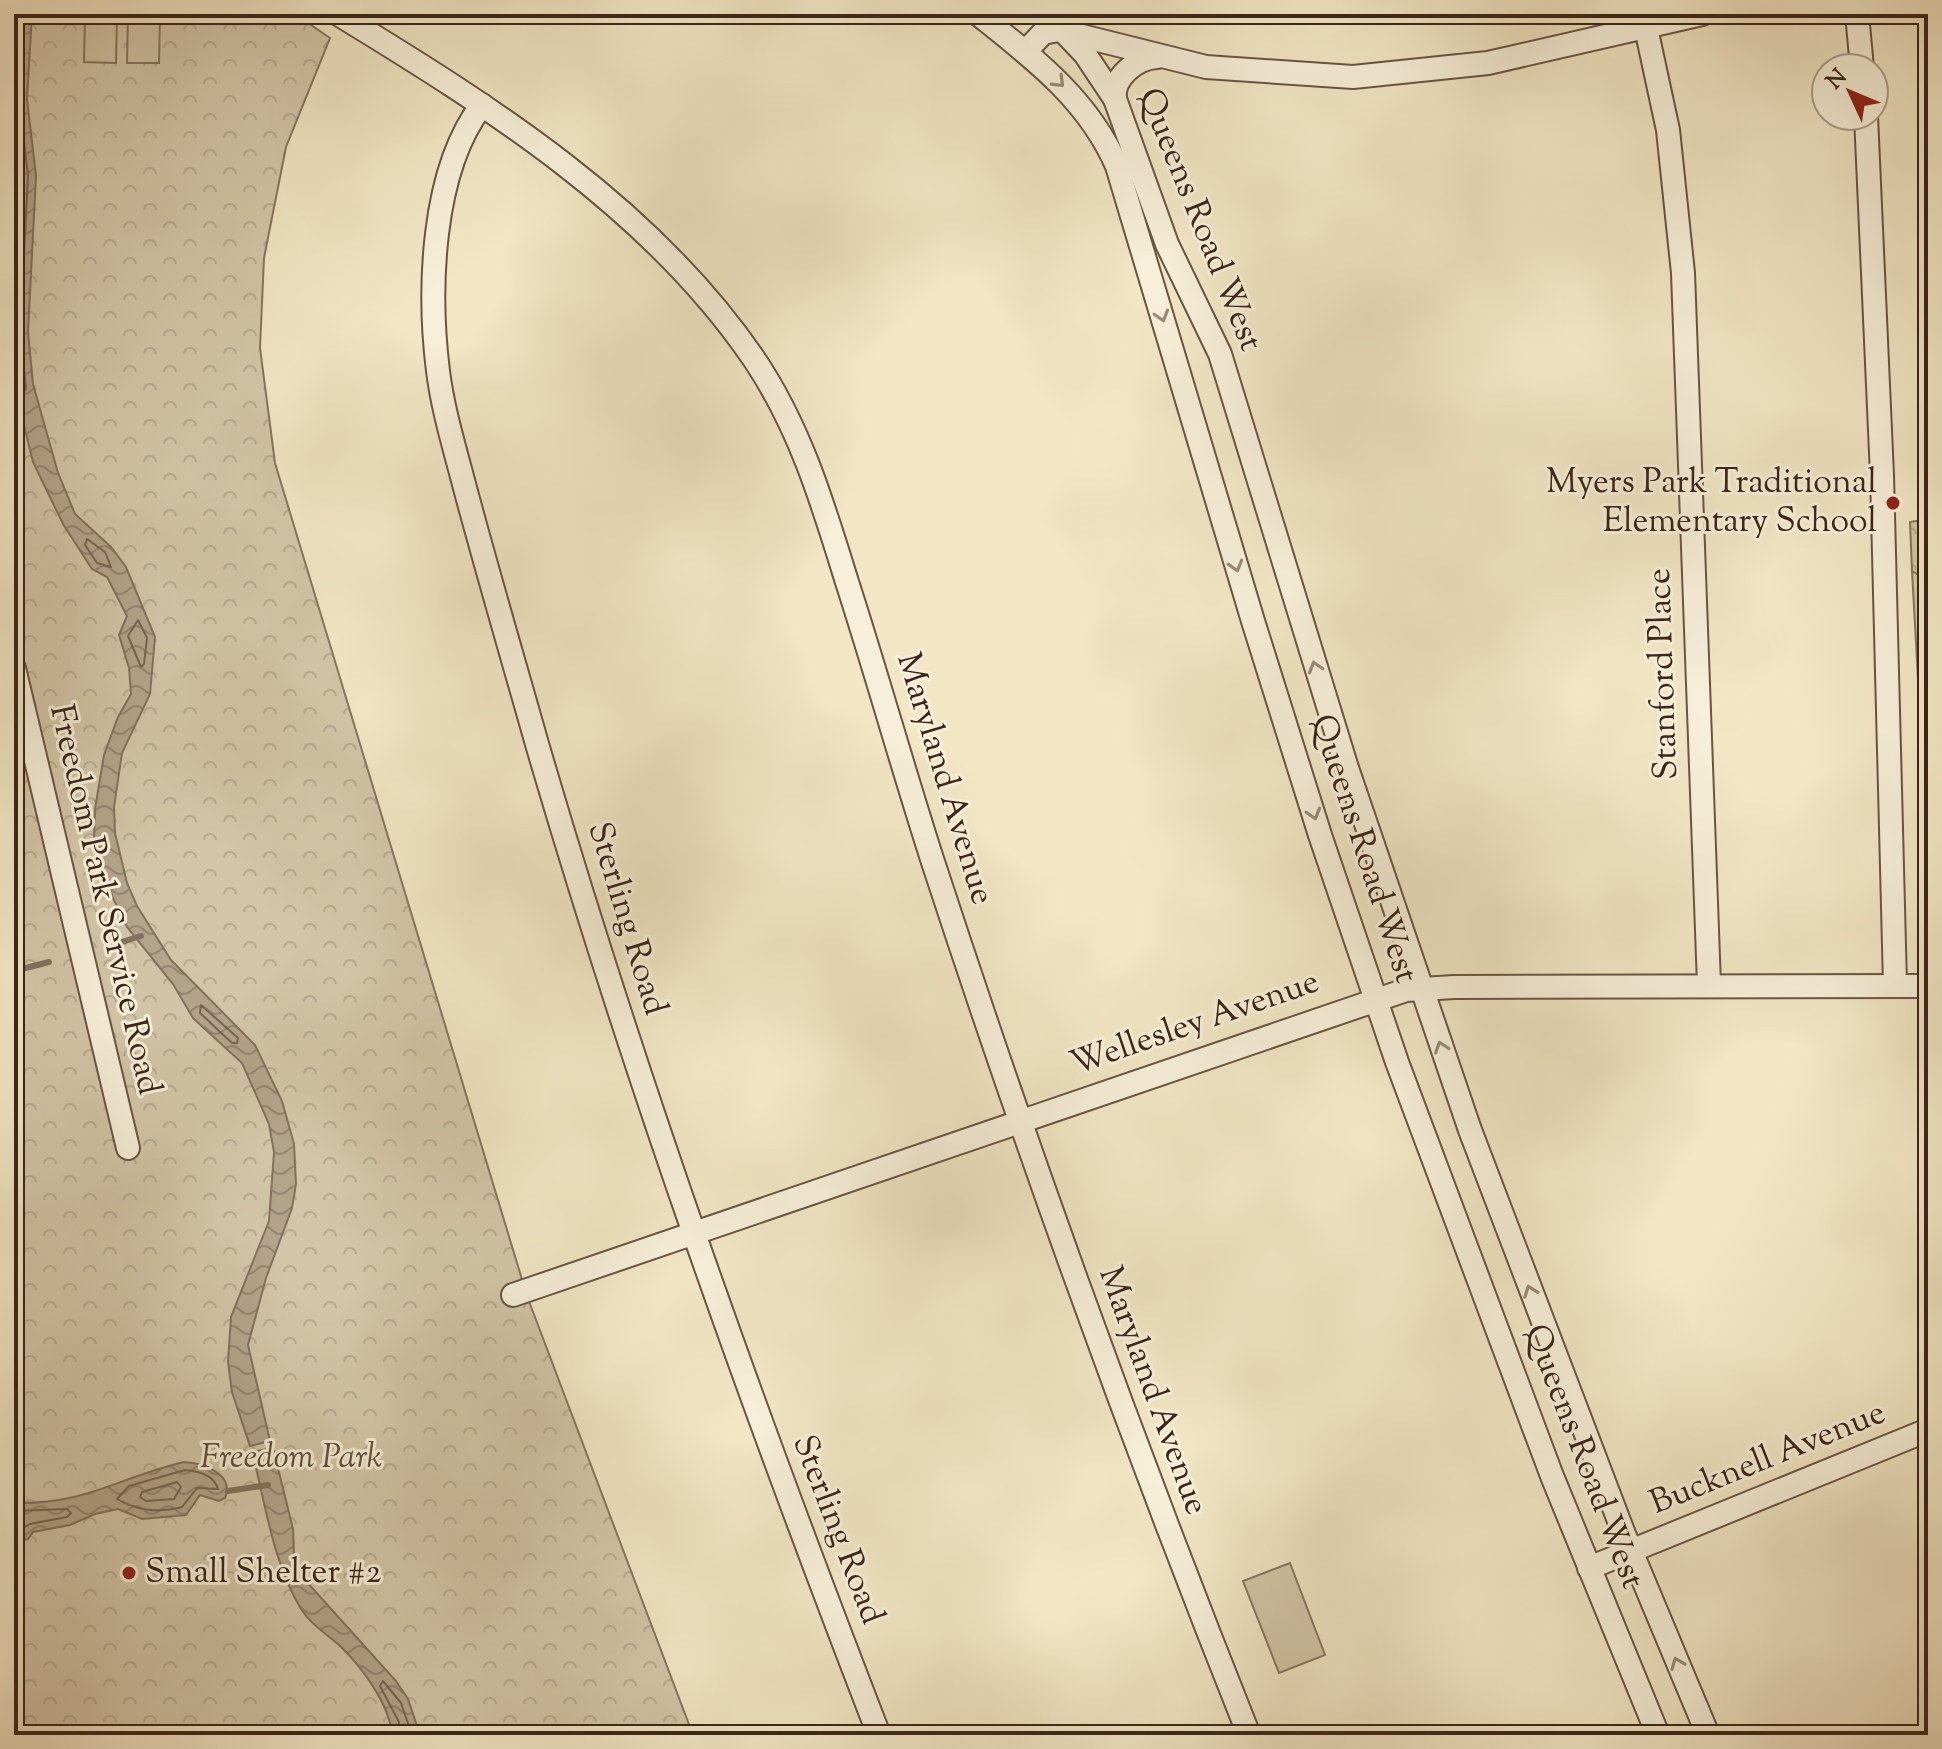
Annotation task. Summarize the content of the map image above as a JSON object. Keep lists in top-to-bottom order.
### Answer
{
  "streets": {
    "street": [
      "Queens Road West",
      "Stanford Place",
      "Maryland Avenue",
      "Freedom Park Service Road",
      "Sterling Road",
      "Wellesley Avenue",
      "Bucknell Avenue"
    ]
  },
  "crossings": [
    ["Queens Road West", "Wellesley Avenue"],
    ["Queens Road West", "Bucknell Avenue"],
    ["Stanford Place", "Wellesley Avenue"],
    ["Maryland Avenue", "Sterling Road"],
    ["Maryland Avenue", "Wellesley Avenue"],
    ["Sterling Road", "Wellesley Avenue"]
  ],
  "parks": ["Freedom Park"],
  "places": ["Myers Park Traditional Elementary School", "Small Shelter #2"],
  "north": "top left"
}
